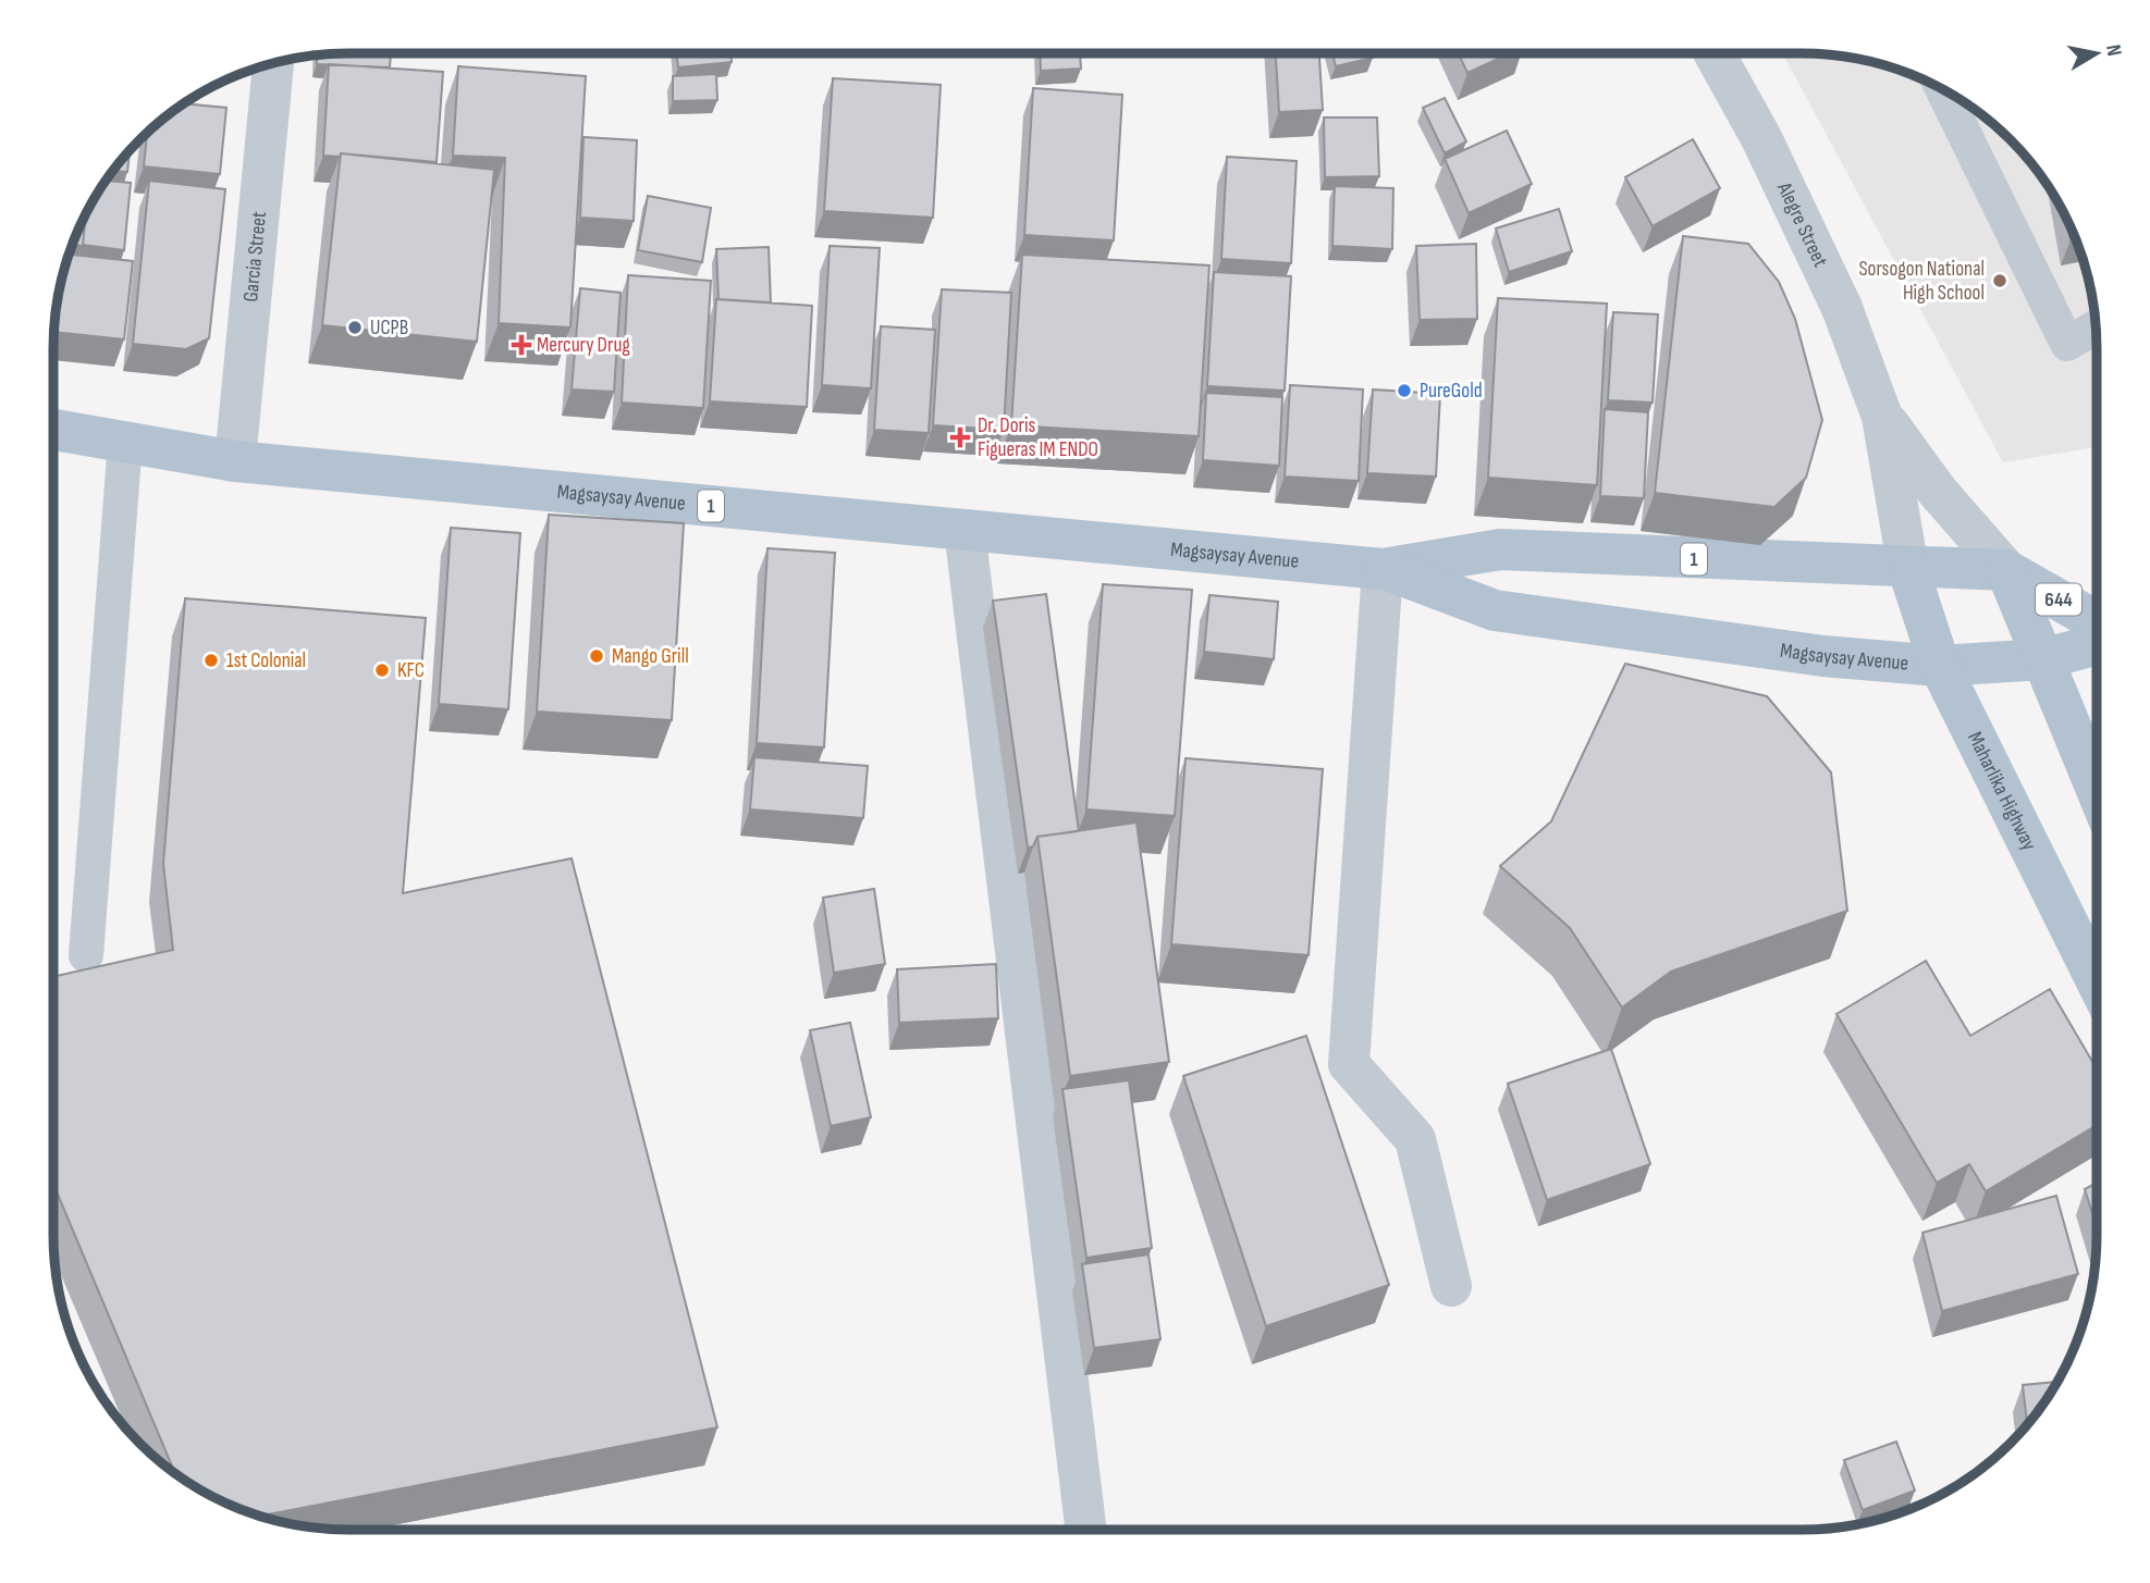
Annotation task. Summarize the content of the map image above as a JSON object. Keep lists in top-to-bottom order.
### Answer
{
  "streets": {
    "main road": [
      "Magsaysay Avenue",
      "1",
      "644",
      "Maharlika Highway"
    ],
    "street": ["Alegre Street", "Garcia Street"]
  },
  "crossings": [
    ["Alegre Street", "Magsaysay Avenue"],
    ["Alegre Street", "644"],
    ["Alegre Street", "Maharlika Highway"],
    ["Garcia Street", "Magsaysay Avenue"],
    ["Magsaysay Avenue", "644"],
    ["Magsaysay Avenue", "Maharlika Highway"]
  ],
  "places": {
    "other": [
      "Sorsogon National High School",
      "UCPB",
      "PureGold",
      "Mango Grill",
      "1st Colonial",
      "KFC"
    ],
    "health": ["Mercury Drug", "Dr. Doris Figueras IM ENDO"]
  },
  "north": "right"
}
